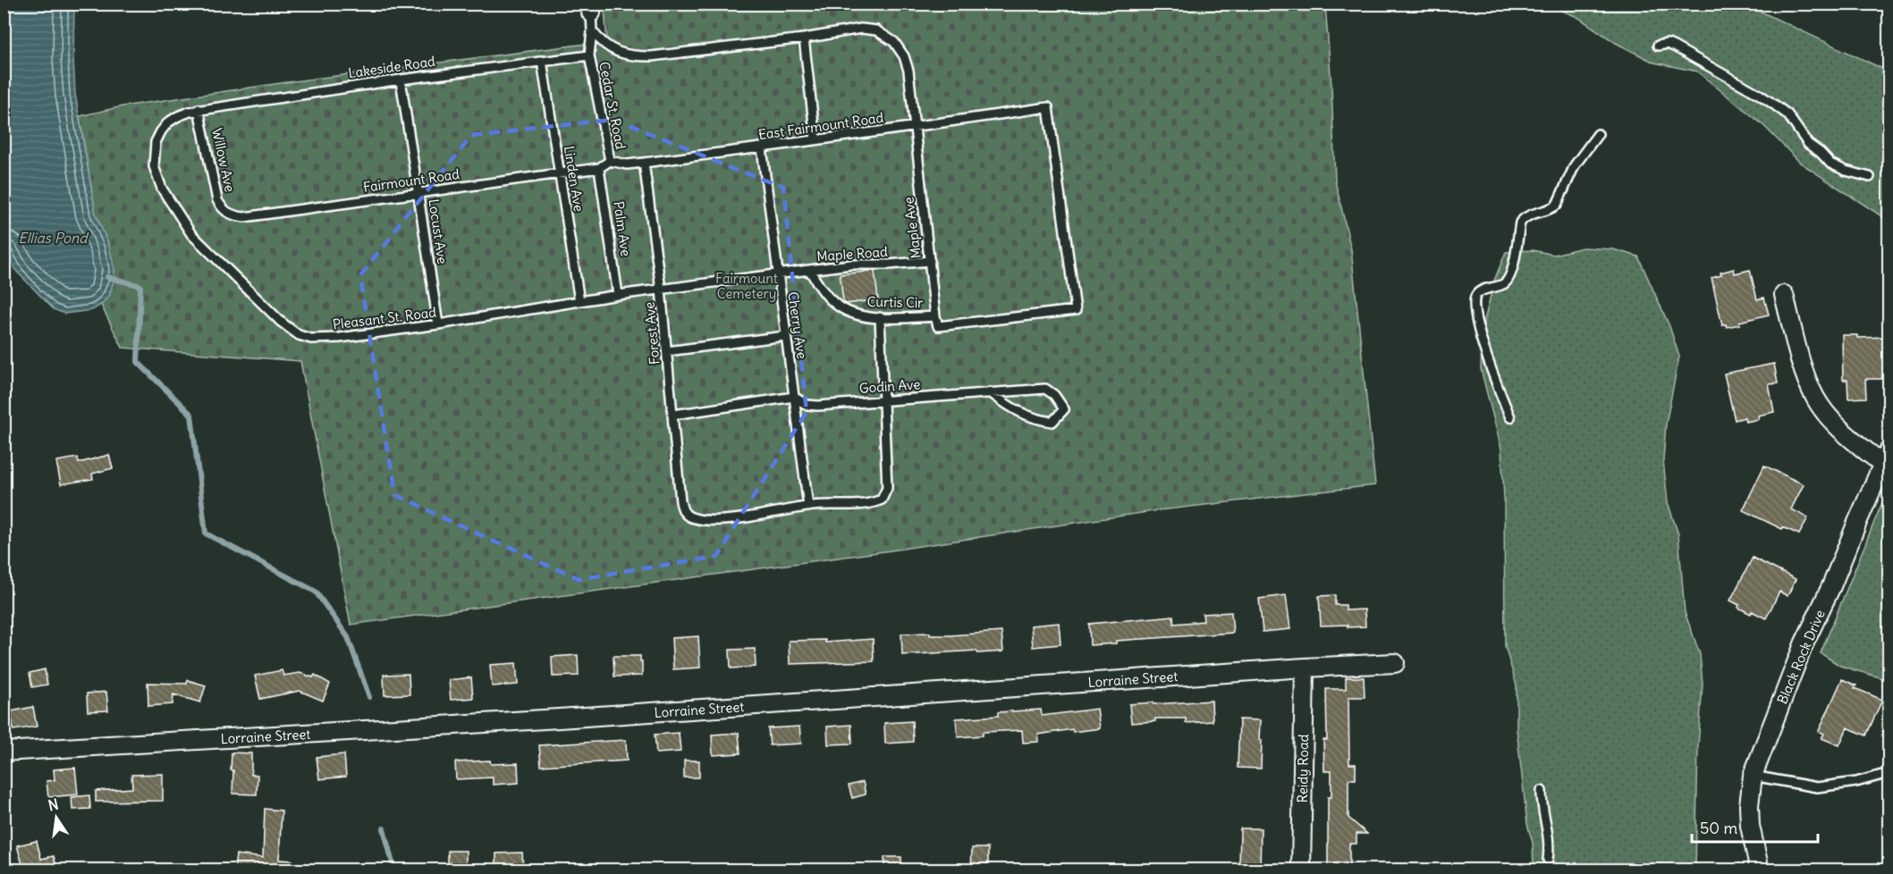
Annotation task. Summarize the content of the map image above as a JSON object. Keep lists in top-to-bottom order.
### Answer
{
  "streets": {
    "street": ["Black Rock Drive", "Lorraine Street", "Reidy Road"],
    "lane": [
      "Lakeside Road",
      "Cedar St. Road",
      "East Fairmount Road",
      "Willow Ave",
      "Linden Ave",
      "Fairmount Road",
      "Maple Ave",
      "Palm Ave",
      "Locust Ave",
      "Maple Road",
      "Curtis Cir",
      "Pleasant St. Road",
      "Cherry Ave",
      "Forest Ave",
      "Godin Ave"
    ]
  },
  "crossings": [
    ["Lakeside Road", "Cedar St. Road"],
    ["Lakeside Road", "Willow Ave"],
    ["Lakeside Road", "Linden Ave"],
    ["Lakeside Road", "Locust Ave"],
    ["Lakeside Road", "Pleasant St. Road"],
    ["Cedar St. Road", "East Fairmount Road"],
    ["Cedar St. Road", "Maple Ave"],
    ["East Fairmount Road", "Maple Ave"],
    ["East Fairmount Road", "Cherry Ave"],
    ["East Fairmount Road", "Forest Ave"],
    ["Willow Ave", "Fairmount Road"],
    ["Willow Ave", "Pleasant St. Road"],
    ["Linden Ave", "Fairmount Road"],
    ["Linden Ave", "Pleasant St. Road"],
    ["Fairmount Road", "Palm Ave"],
    ["Fairmount Road", "Locust Ave"],
    ["Maple Ave", "Maple Road"],
    ["Maple Ave", "Curtis Cir"],
    ["Palm Ave", "Pleasant St. Road"],
    ["Locust Ave", "Pleasant St. Road"],
    ["Maple Road", "Curtis Cir"],
    ["Maple Road", "Pleasant St. Road"],
    ["Maple Road", "Cherry Ave"],
    ["Pleasant St. Road", "Cherry Ave"],
    ["Pleasant St. Road", "Forest Ave"],
    ["Cherry Ave", "Forest Ave"],
    ["Cherry Ave", "Godin Ave"],
    ["Lorraine Street", "Reidy Road"]
  ],
  "water": ["Ellias Pond"],
  "parks": ["Fairmount Cemetery"],
  "scale_bar": "50 m",
  "north": "top"
}
